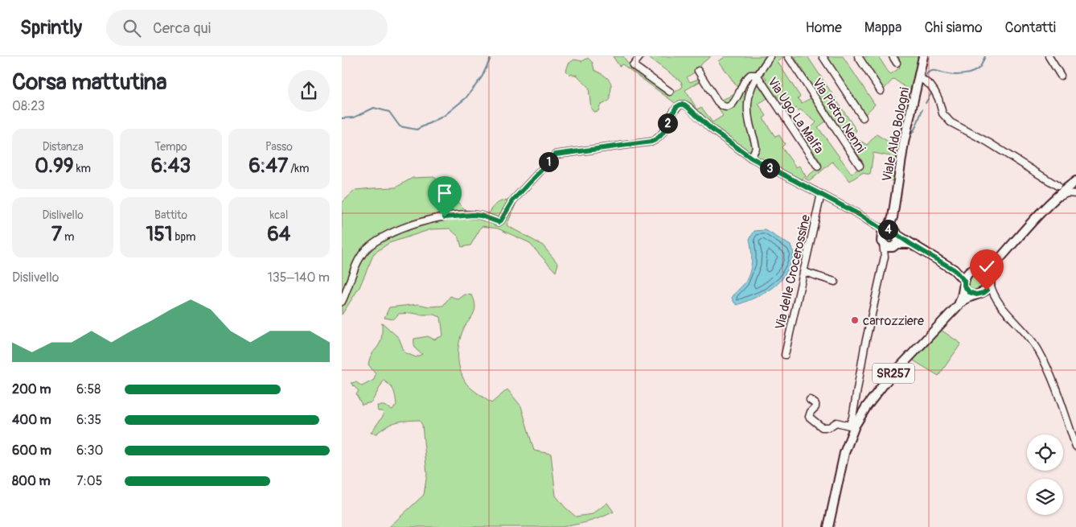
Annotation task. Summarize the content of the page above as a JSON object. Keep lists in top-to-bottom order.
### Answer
{
  "streets": {
    "main road": ["Viale Aldo Bologni", "SR257"],
    "street": ["Via Ugo La Malfa", "Via Pietro Nenni", "Via delle Crocerossine"]
  },
  "places": ["carrozziere"],
  "page": {
    "header": "Sprintly",
    "search": "Cerca qui",
    "nav": [
      "Home",
      "Mappa",
      "Chi siamo",
      "Contatti"
    ],
    "heading": ["Corsa mattutina", "08:23"],
    "pins": [
      "2",
      "1",
      "3",
      "4"
    ],
    "stats": [
      ["Distanza", "0.99 km"],
      ["Tempo", "6:43"],
      ["Passo", "6:47 /km"],
      ["Dislivello", "7 m"],
      ["Battito", "151 bpm"],
      ["kcal", "64"]
    ],
    "chart": ["Dislivello", "135–140 m"],
    "list": [
      {
        "name": "200 m",
        "note": "6:58"
      },
      {
        "name": "400 m",
        "note": "6:35"
      },
      {
        "name": "600 m",
        "note": "6:30"
      },
      {
        "name": "800 m",
        "note": "7:05"
      }
    ]
  }
}
